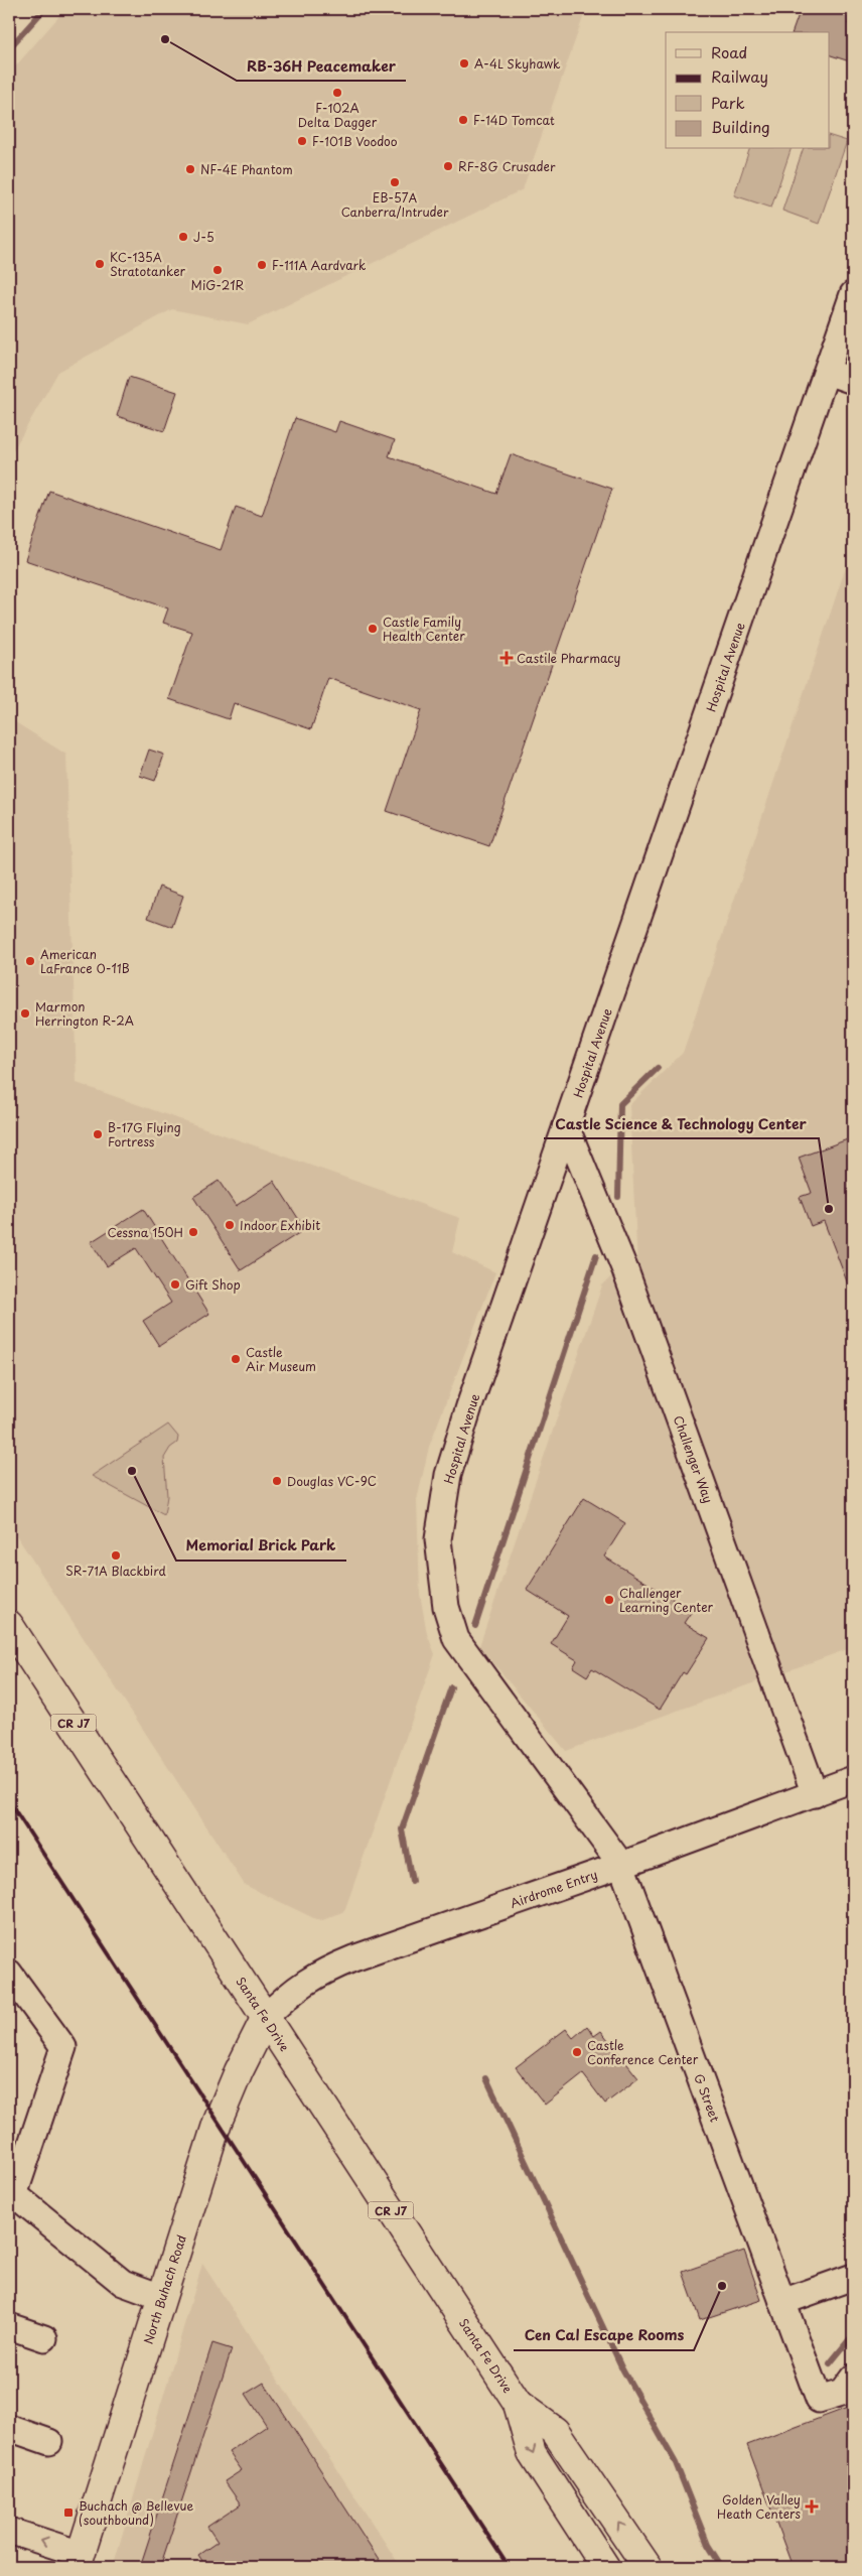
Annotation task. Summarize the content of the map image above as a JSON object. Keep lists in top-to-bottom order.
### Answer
{
  "streets": {
    "main road": ["CR J7", "Santa Fe Drive", "North Buhach Road"],
    "street": [
      "Hospital Avenue",
      "Challenger Way",
      "Airdrome Entry",
      "G Street"
    ]
  },
  "crossings": [
    ["Hospital Avenue", "Challenger Way"],
    ["Hospital Avenue", "Airdrome Entry"],
    ["Hospital Avenue", "G Street"],
    ["Challenger Way", "Airdrome Entry"],
    ["Airdrome Entry", "Santa Fe Drive"],
    ["Airdrome Entry", "G Street"],
    ["Airdrome Entry", "North Buhach Road"],
    ["Santa Fe Drive", "North Buhach Road"]
  ],
  "places": {
    "other": [
      "RB-36H Peacemaker",
      "A-4L Skyhawk",
      "F-102A Delta Dagger",
      "F-14D Tomcat",
      "F-101B Voodoo",
      "RF-8G Crusader",
      "NF-4E Phantom",
      "EB-57A Canberra/Intruder",
      "J-5",
      "KC-135A Stratotanker",
      "F-111A Aardvark",
      "MiG-21R",
      "Castle Family Health Center",
      "American LaFrance O-11B",
      "Marmon Herrington R-2A",
      "B-17G Flying Fortress",
      "Castle Science & Technology Center",
      "Indoor Exhibit",
      "Cessna 150H",
      "Gift Shop",
      "Castle Air Museum",
      "Memorial Brick Park",
      "Douglas VC-9C",
      "SR-71A Blackbird",
      "Challenger Learning Center",
      "Castle Conference Center",
      "Cen Cal Escape Rooms"
    ],
    "health": ["Castile Pharmacy", "Golden Valley Heath Centers"],
    "transit": ["Buchach @ Bellevue (southbound)"]
  },
  "legend": [
    "Road",
    "Railway",
    "Park",
    "Building"
  ]
}
